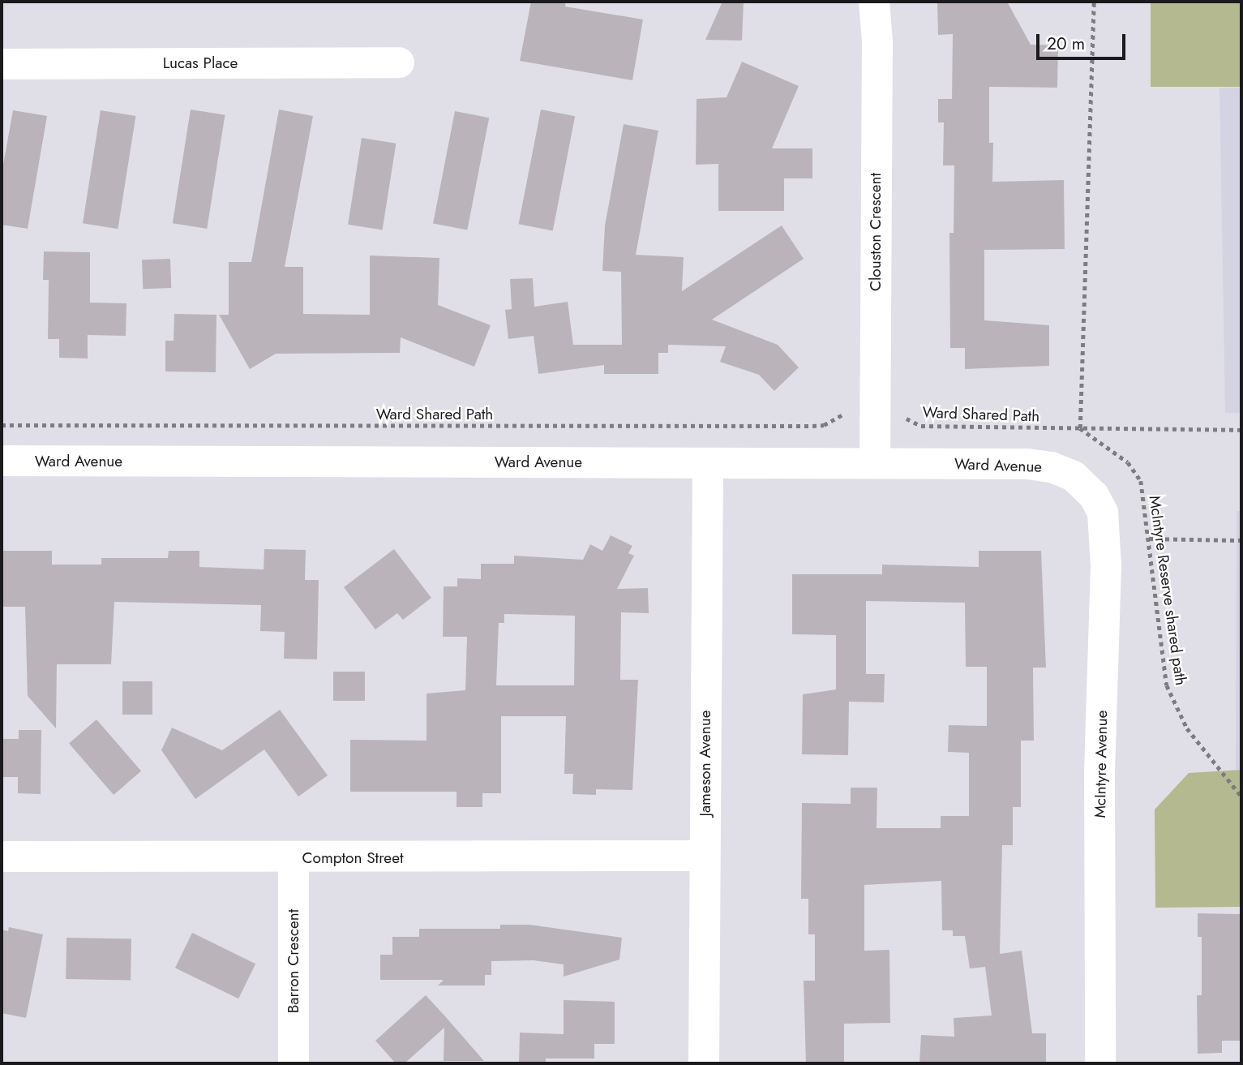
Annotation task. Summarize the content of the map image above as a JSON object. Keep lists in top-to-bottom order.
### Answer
{
  "streets": {
    "street": [
      "Lucas Place",
      "Clouston Crescent",
      "Ward Avenue",
      "Jameson Avenue",
      "McIntyre Avenue",
      "Compton Street",
      "Barron Crescent"
    ],
    "path": ["Ward Shared Path", "McIntyre Reserve shared path"]
  },
  "crossings": [
    ["Clouston Crescent", "Ward Avenue"],
    ["Ward Shared Path", "McIntyre Reserve shared path"],
    ["Ward Avenue", "Jameson Avenue"],
    ["Ward Avenue", "McIntyre Avenue"],
    ["Jameson Avenue", "Compton Street"],
    ["Compton Street", "Barron Crescent"]
  ],
  "scale_bar": "20 m"
}
